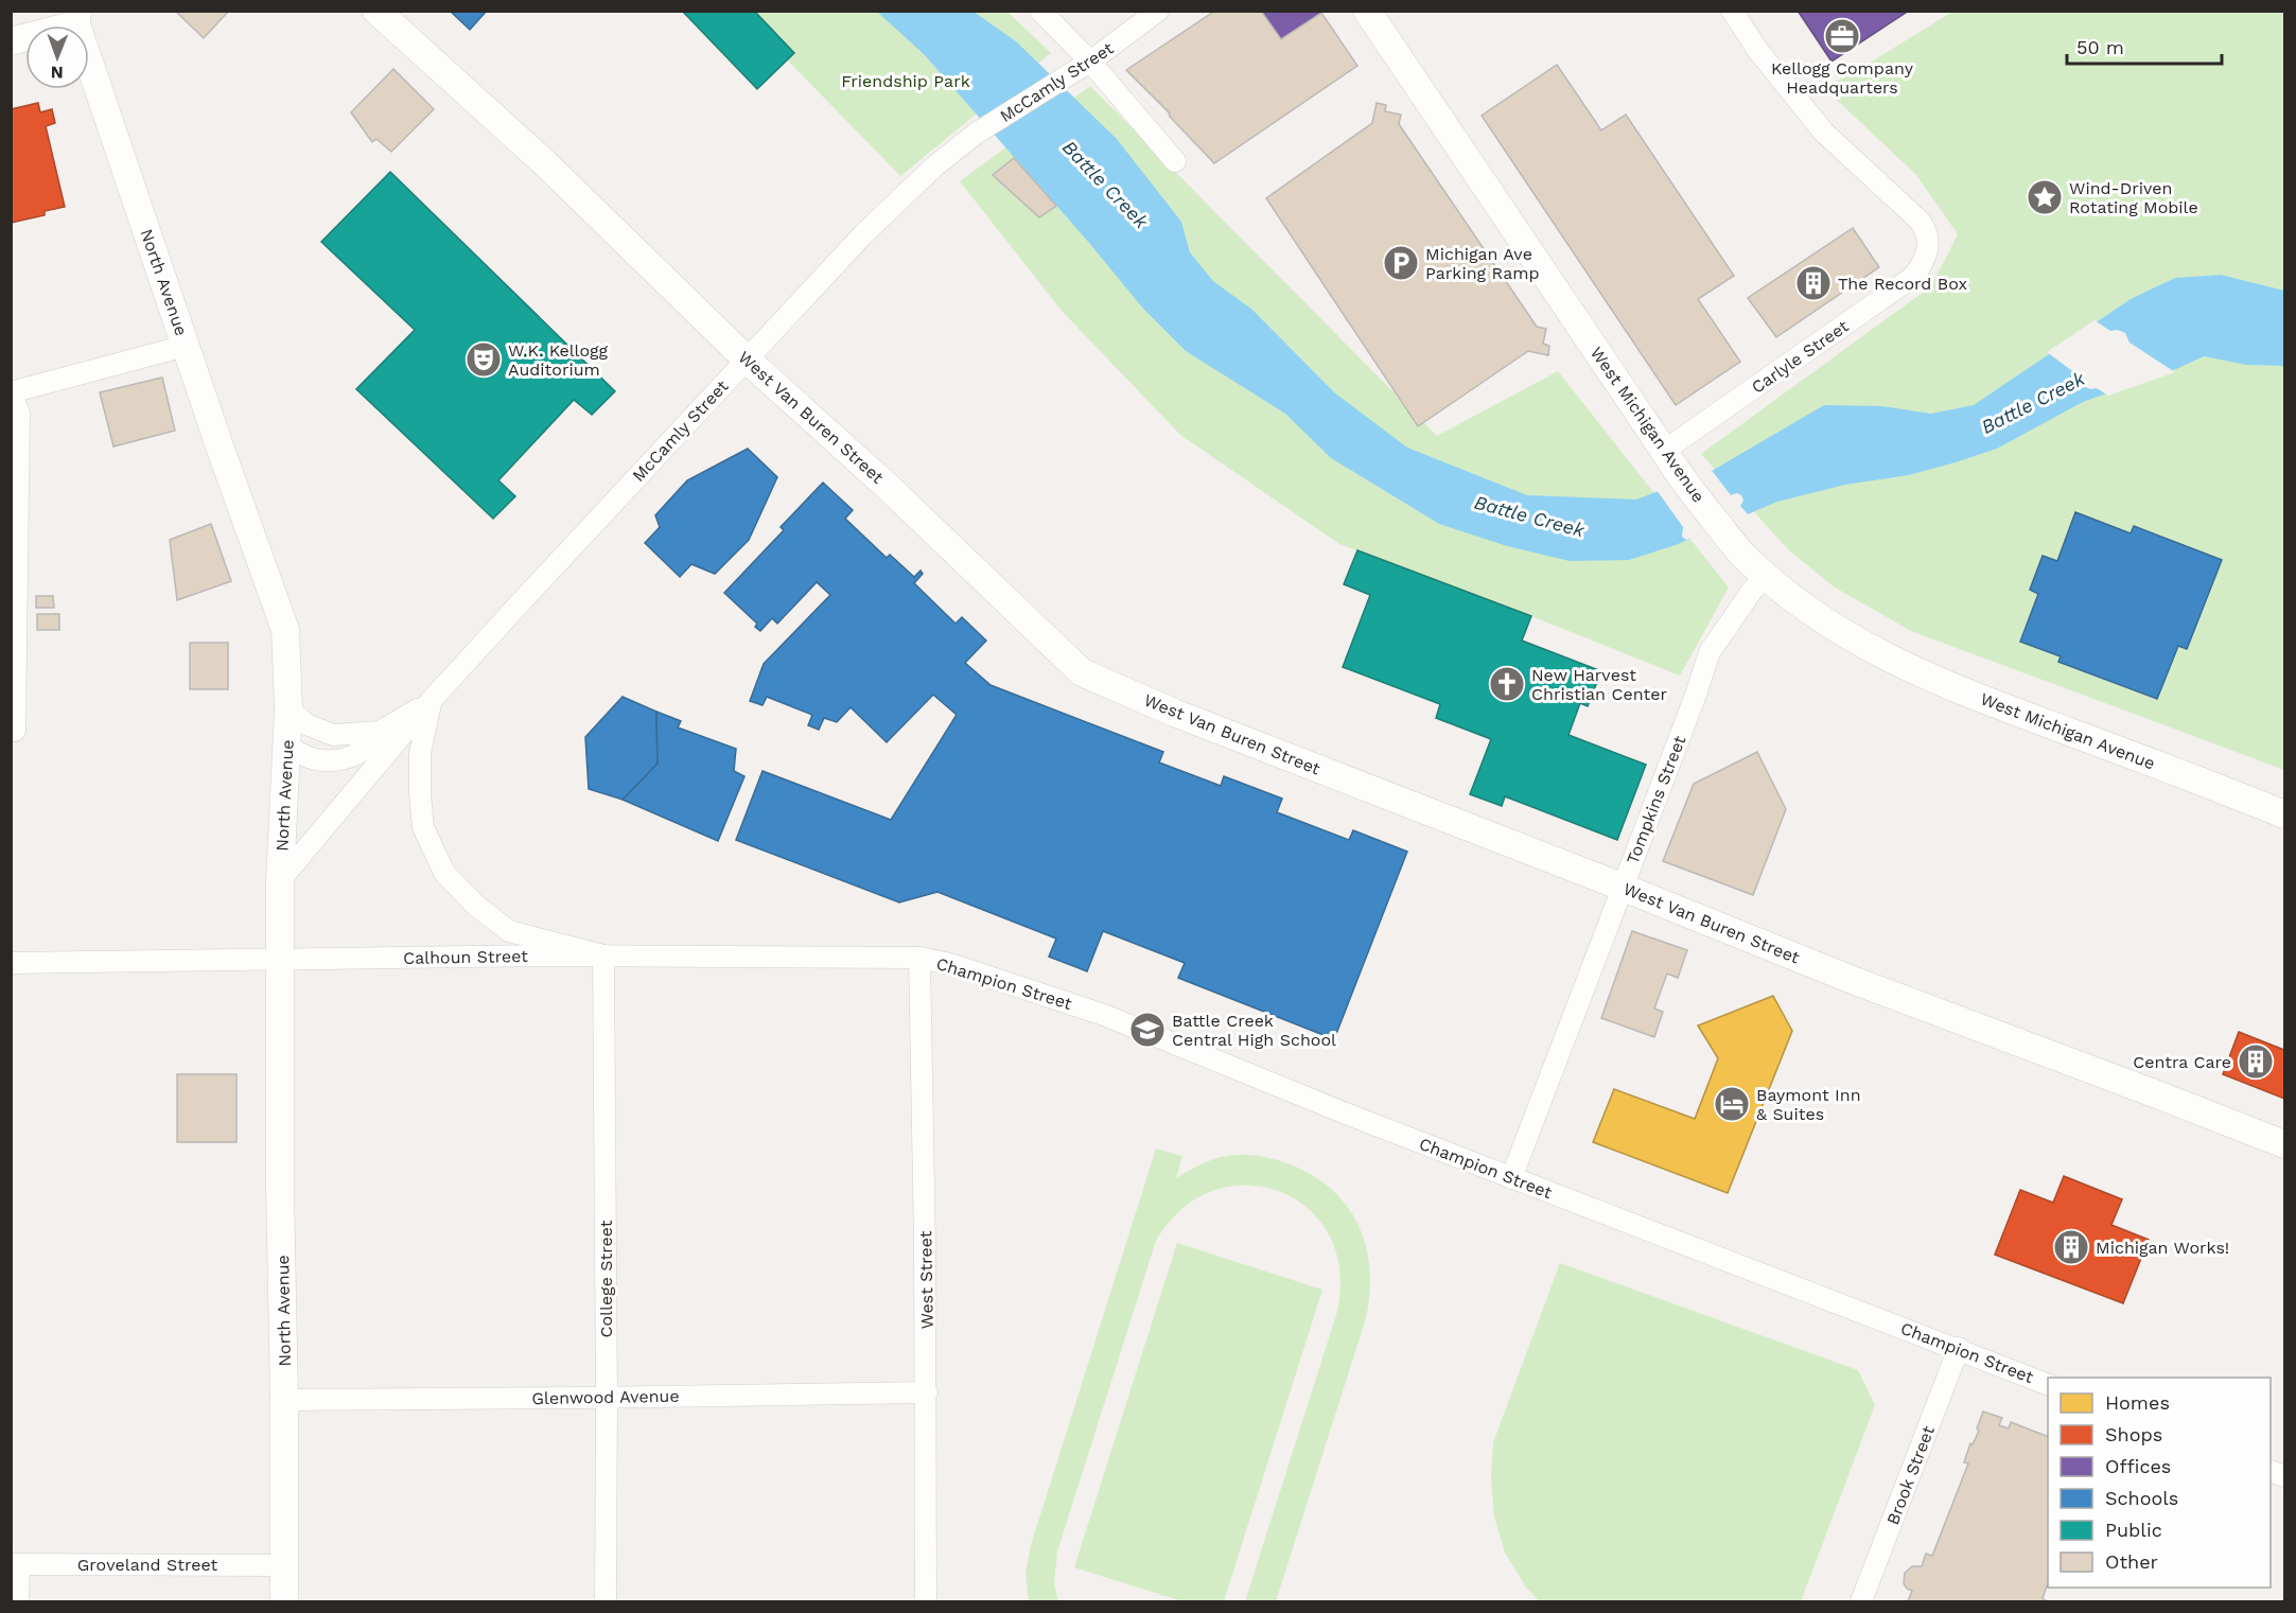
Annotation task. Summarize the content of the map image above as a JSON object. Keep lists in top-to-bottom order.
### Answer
{
  "streets": {
    "street": [
      "McCamly Street",
      "North Avenue",
      "Carlyle Street",
      "West Van Buren Street",
      "West Michigan Avenue",
      "Tompkins Street",
      "Calhoun Street",
      "Champion Street",
      "College Street",
      "West Street",
      "Glenwood Avenue",
      "Brook Street",
      "Groveland Street"
    ]
  },
  "crossings": [
    ["McCamly Street", "North Avenue"],
    ["McCamly Street", "West Van Buren Street"],
    ["North Avenue", "Calhoun Street"],
    ["North Avenue", "Glenwood Avenue"],
    ["North Avenue", "Groveland Street"],
    ["Carlyle Street", "West Michigan Avenue"],
    ["West Van Buren Street", "Tompkins Street"],
    ["West Michigan Avenue", "Tompkins Street"],
    ["Tompkins Street", "Champion Street"],
    ["Calhoun Street", "Champion Street"],
    ["Calhoun Street", "College Street"],
    ["Calhoun Street", "West Street"],
    ["Champion Street", "West Street"],
    ["Champion Street", "Brook Street"],
    ["College Street", "Glenwood Avenue"],
    ["West Street", "Glenwood Avenue"]
  ],
  "water": ["Battle Creek"],
  "parks": ["Friendship Park"],
  "places": {
    "office": ["Kellogg Company Headquarters"],
    "place": ["Wind-Driven Rotating Mobile"],
    "parking": ["Michigan Ave Parking Ramp"],
    "building": ["The Record Box", "Centra Care", "Michigan Works!"],
    "theatre": ["W.K. Kellogg Auditorium"],
    "church": ["New Harvest Christian Center"],
    "school or university": ["Battle Creek Central High School"],
    "hotel": ["Baymont Inn & Suites"]
  },
  "legend": [
    "Homes",
    "Shops",
    "Offices",
    "Schools",
    "Public",
    "Other"
  ],
  "scale_bar": "50 m",
  "north": "bottom"
}
